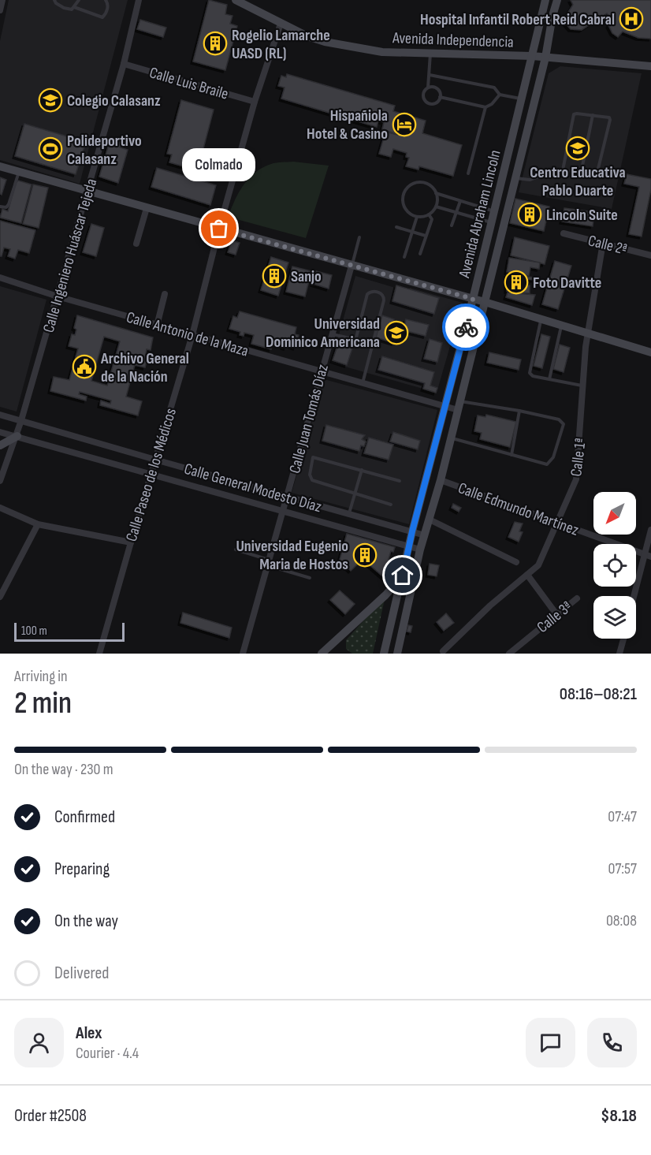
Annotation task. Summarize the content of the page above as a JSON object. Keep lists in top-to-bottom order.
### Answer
{
  "streets": {
    "main road": ["Avenida Independencia", "Avenida Abraham Lincoln"],
    "street": [
      "Calle Luis Braile",
      "Calle 2ª",
      "Calle Ingeniero Huáscar Tejeda",
      "Calle Antonio de la Maza",
      "Calle Juan Tomás Díaz",
      "Calle 1ª",
      "Calle Paseo de los Médicos",
      "Calle General Modesto Díaz",
      "Calle Edmundo Martínez",
      "Calle 3ª"
    ]
  },
  "crossings": [
    ["Avenida Independencia", "Avenida Abraham Lincoln"],
    ["Avenida Independencia", "Calle Paseo de los Médicos"],
    ["Calle Luis Braile", "Calle Ingeniero Huáscar Tejeda"],
    ["Calle Luis Braile", "Calle Paseo de los Médicos"],
    ["Avenida Abraham Lincoln", "Calle Antonio de la Maza"],
    ["Avenida Abraham Lincoln", "Calle General Modesto Díaz"],
    ["Avenida Abraham Lincoln", "Calle Edmundo Martínez"],
    ["Calle 2ª", "Calle 1ª"],
    ["Calle Ingeniero Huáscar Tejeda", "Calle Antonio de la Maza"],
    ["Calle Ingeniero Huáscar Tejeda", "Calle General Modesto Díaz"],
    ["Calle Antonio de la Maza", "Calle Juan Tomás Díaz"],
    ["Calle Antonio de la Maza", "Calle Paseo de los Médicos"],
    ["Calle Juan Tomás Díaz", "Calle General Modesto Díaz"],
    ["Calle 1ª", "Calle Edmundo Martínez"],
    ["Calle Paseo de los Médicos", "Calle General Modesto Díaz"]
  ],
  "places": {
    "hospital": ["Hospital Infantil Robert Reid Cabral"],
    "building": [
      "Rogelio Lamarche UASD (RL)",
      "Lincoln Suite",
      "Sanjo",
      "Foto Davitte",
      "Universidad Eugenio Maria de Hostos"
    ],
    "school or university": ["Colegio Calasanz", "Centro Educativa Pablo Duarte", "Universidad Dominico Americana"],
    "hotel": ["Hispañiola Hotel & Casino"],
    "sports": ["Polideportivo Calasanz"],
    "other": ["Colmado"],
    "public building": ["Archivo General de la Nación"]
  },
  "scale_bar": "100 m",
  "north": "bottom left",
  "page": {
    "bubble": "Colmado",
    "scale": "100 m",
    "heading": ["2 min", "Arriving in", "08:16–08:21"],
    "panel": [
      "Alex",
      "Courier · 4.4",
      "Order #2508",
      "$8.18"
    ],
    "bar": "On the way · 230 m",
    "list": [
      ["Confirmed", "07:47"],
      ["Preparing", "07:57"],
      ["On the way", "08:08"],
      "Delivered"
    ]
  }
}
